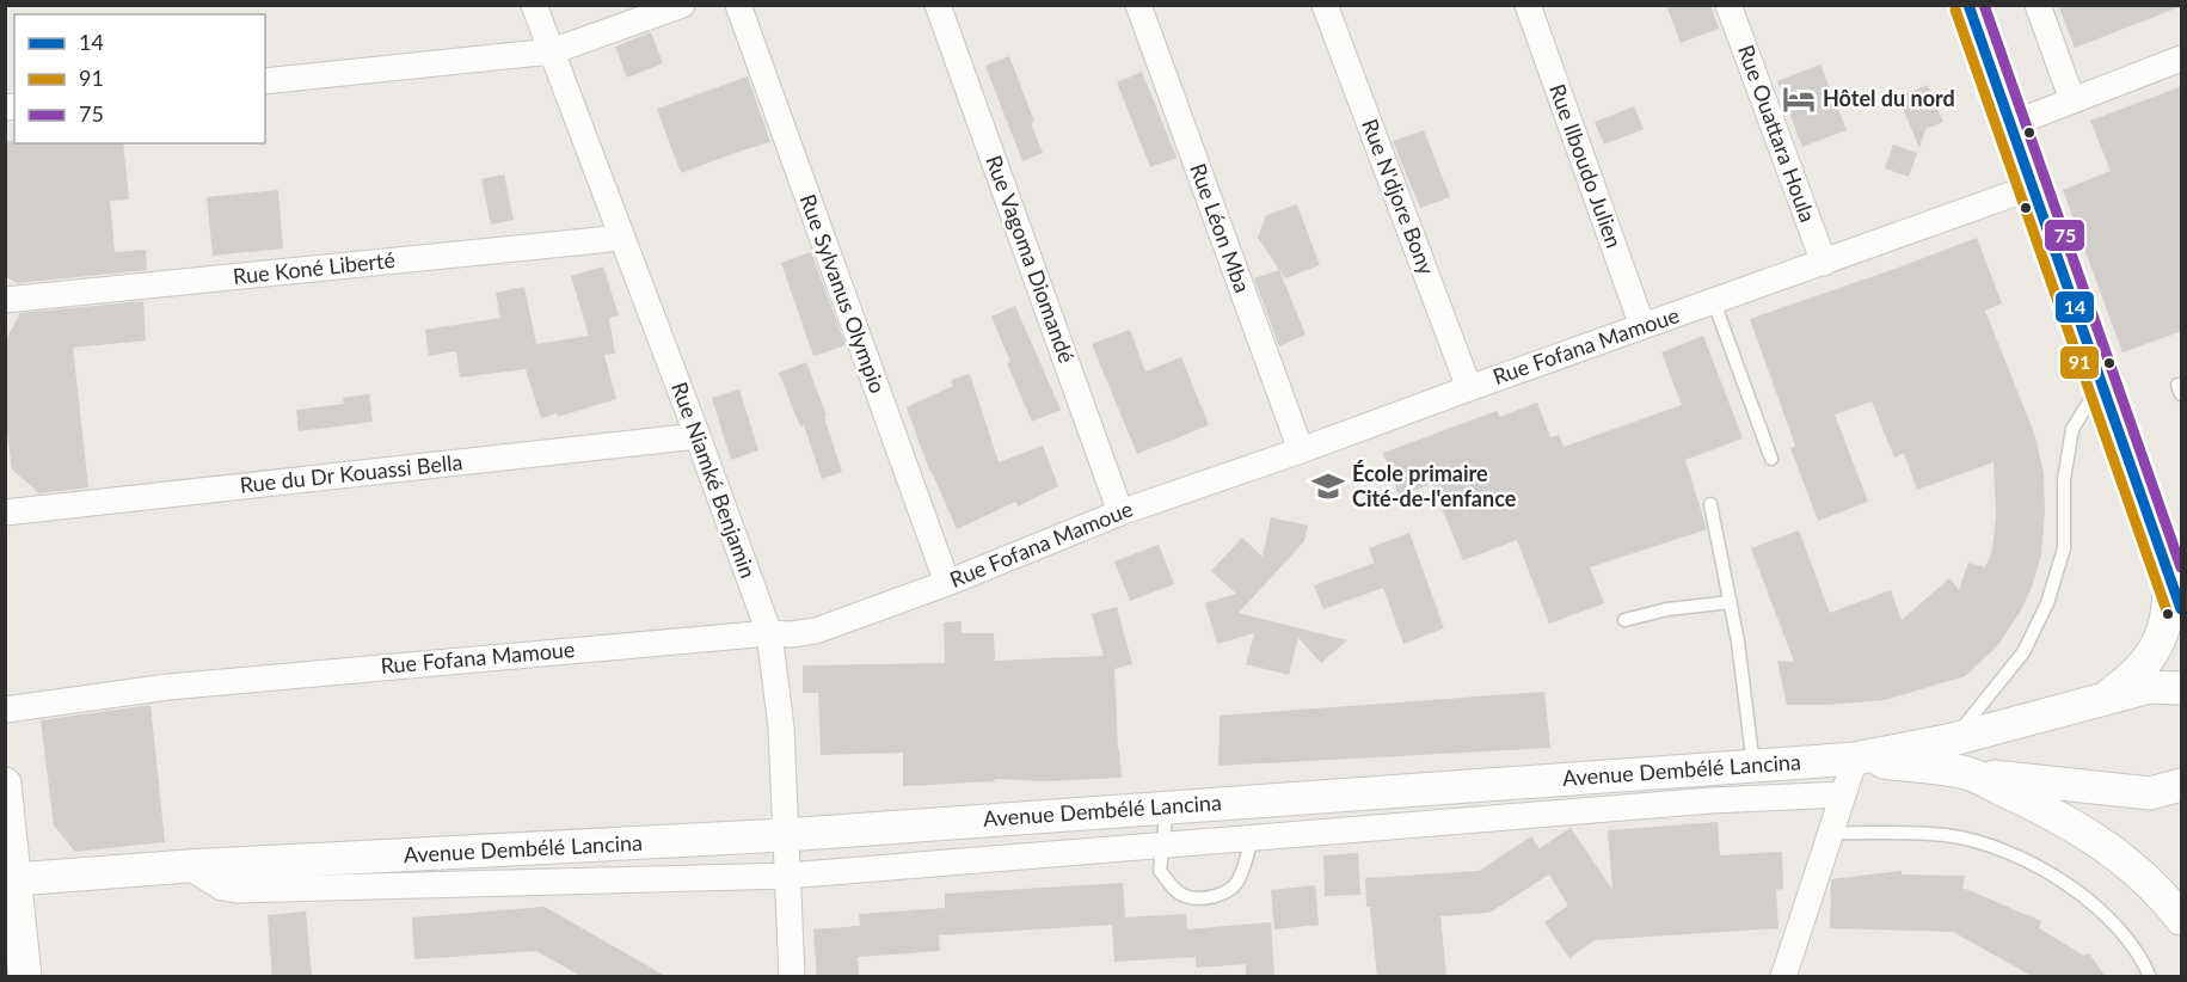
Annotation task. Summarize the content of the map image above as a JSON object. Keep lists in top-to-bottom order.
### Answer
{
  "streets": {
    "street": [
      "Rue Ouattara Houla",
      "Rue Ilboudo Julien",
      "Rue N'djore Bony",
      "Rue Léon Mba",
      "Rue Vagoma Diomandé",
      "Rue Koné Liberté",
      "Rue Sylvanus Olympio",
      "Rue Fofana Mamoue",
      "Rue du Dr Kouassi Bella",
      "Rue Niamké Benjamin",
      "Avenue Dembélé Lancina"
    ]
  },
  "crossings": [
    ["Rue Ouattara Houla", "Rue Fofana Mamoue"],
    ["Rue Ilboudo Julien", "Rue Fofana Mamoue"],
    ["Rue N'djore Bony", "Rue Fofana Mamoue"],
    ["Rue Léon Mba", "Rue Fofana Mamoue"],
    ["Rue Vagoma Diomandé", "Rue Fofana Mamoue"],
    ["Rue Koné Liberté", "Rue Niamké Benjamin"],
    ["Rue Sylvanus Olympio", "Rue Fofana Mamoue"],
    ["Rue Fofana Mamoue", "Rue Niamké Benjamin"],
    ["Rue du Dr Kouassi Bella", "Rue Niamké Benjamin"],
    ["Rue Niamké Benjamin", "Avenue Dembélé Lancina"]
  ],
  "places": {
    "hotel": ["Hôtel du nord"],
    "school or university": ["École primaire Cité-de-l'enfance"]
  },
  "lines": ["transit line 14", "transit line 75", "transit line 91"],
  "legend": ["14", "91", "75"]
}
